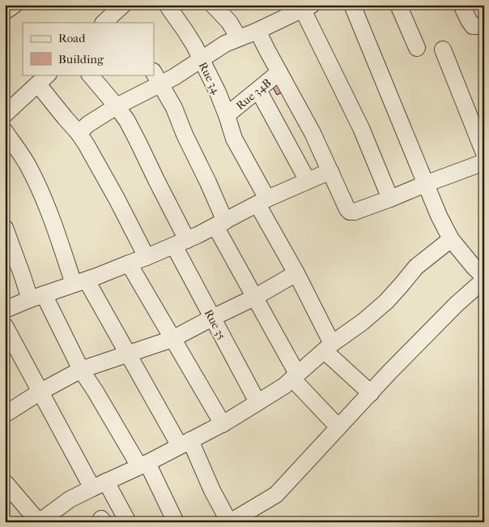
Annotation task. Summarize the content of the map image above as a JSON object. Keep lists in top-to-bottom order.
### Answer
{
  "streets": {
    "street": ["Rue 34", "Rue 34B", "Rue 35"]
  },
  "crossings": [
    ["Rue 34", "Rue 34B"]
  ],
  "legend": ["Road", "Building"]
}
